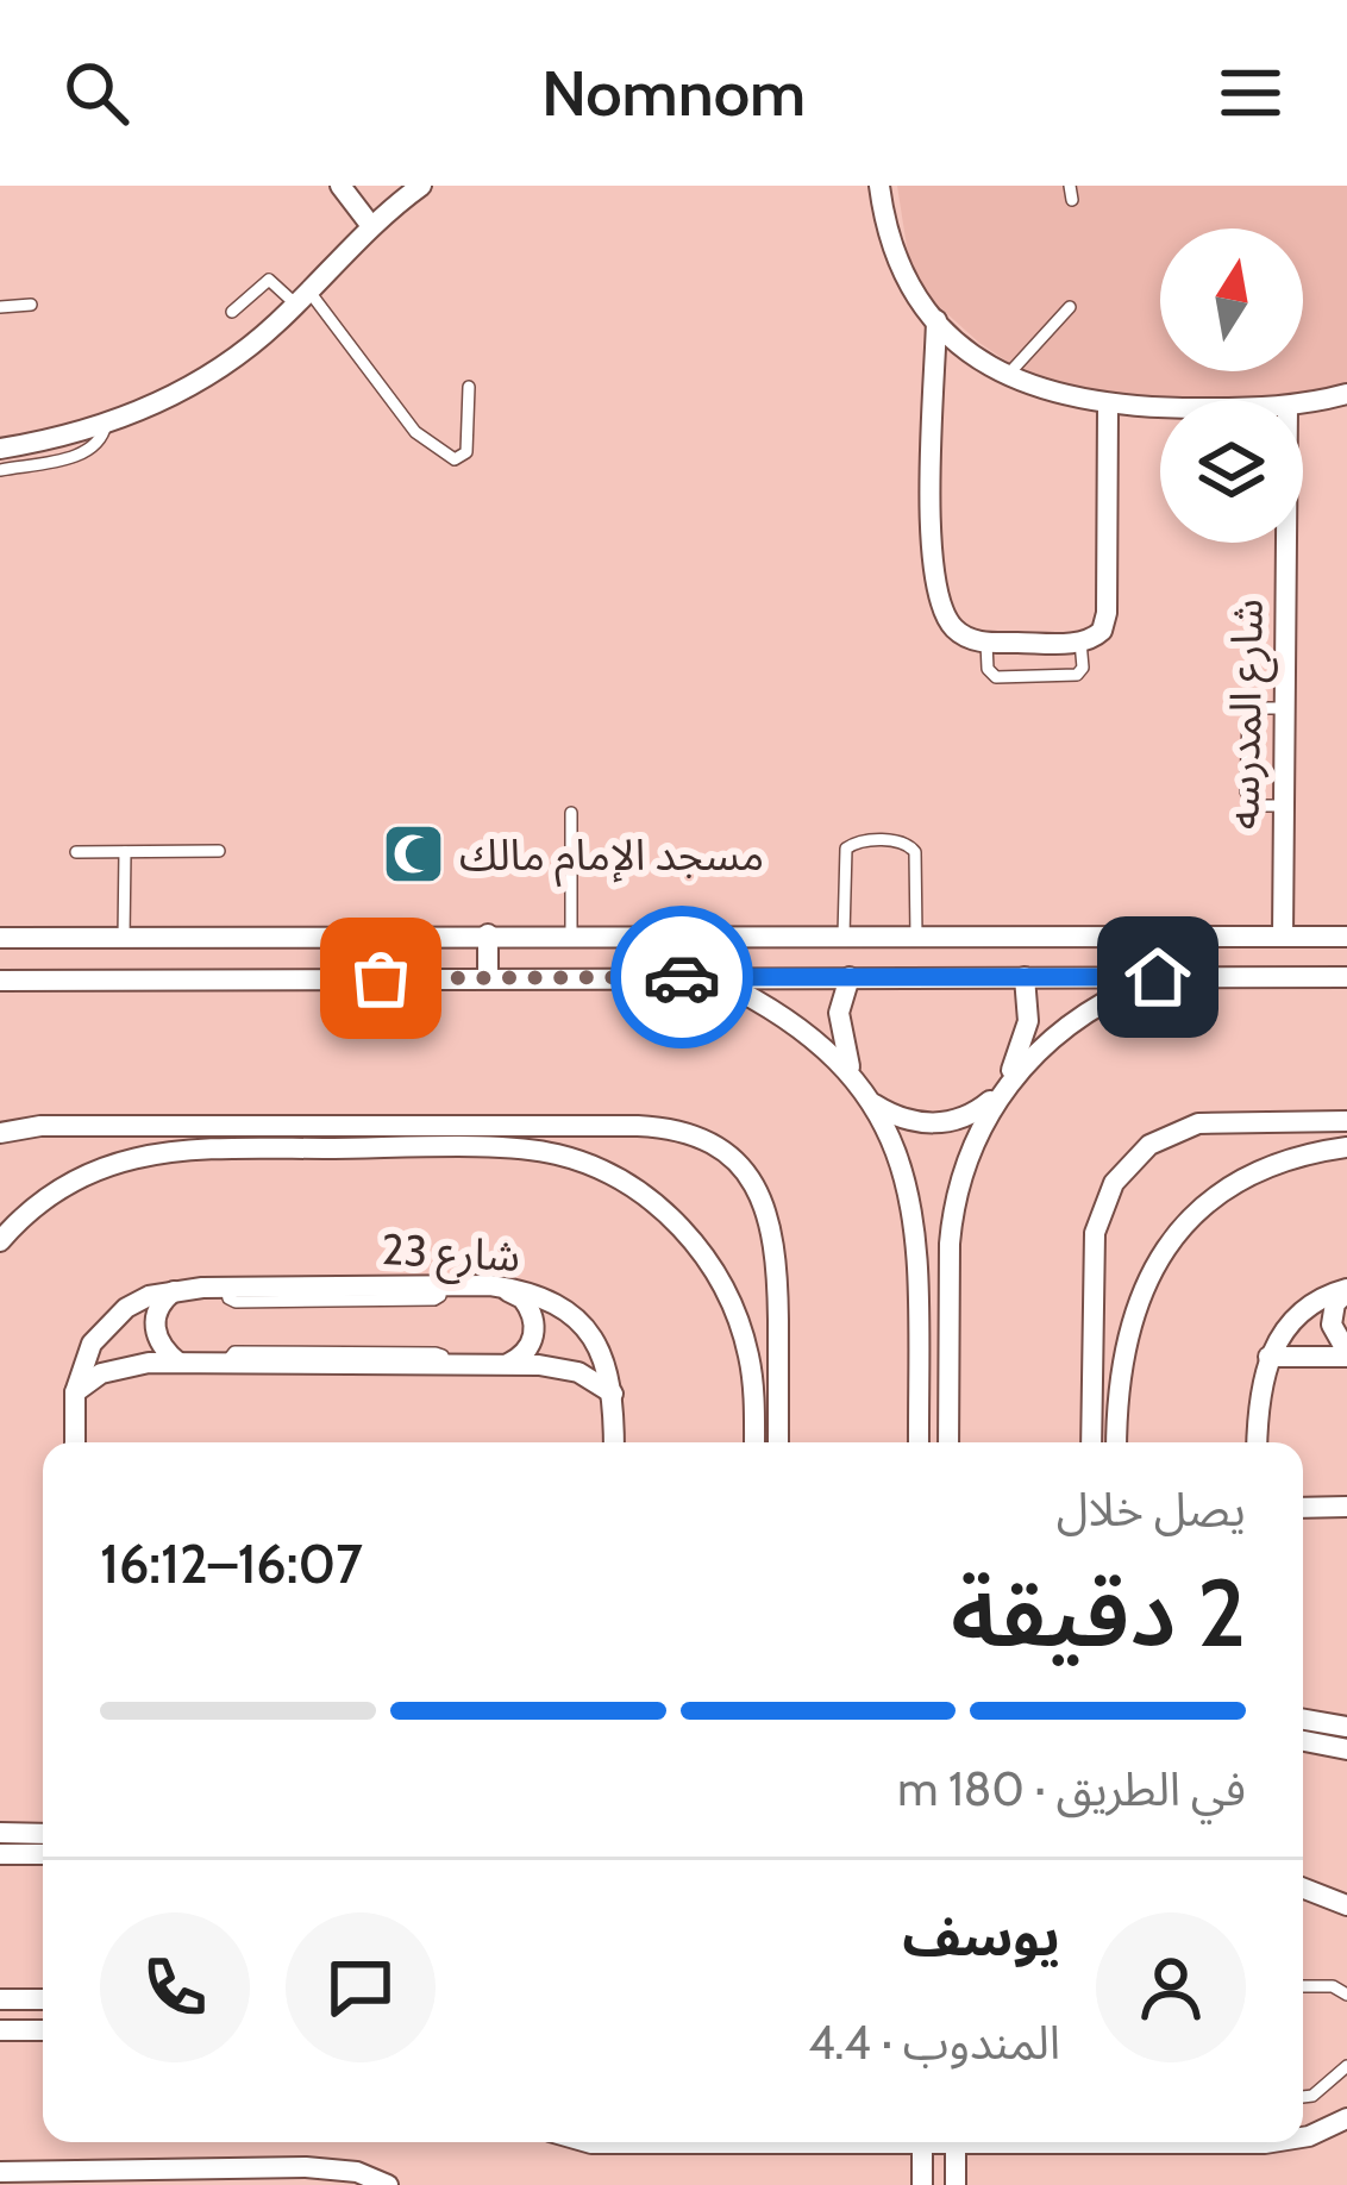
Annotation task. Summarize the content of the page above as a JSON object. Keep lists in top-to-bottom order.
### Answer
{
  "streets": {
    "street": ["شارع المدرسه", "شارع 23"]
  },
  "places": {
    "mosque": ["مسجد الإمام مالك"]
  },
  "north": "top",
  "page": {
    "header": "Nomnom",
    "heading": ["2 دقيقة", "يصل خلال", "16:07–16:12"],
    "panel": ["يوسف", "المندوب · 4.4"],
    "bar": "في الطريق · 180 m"
  }
}
